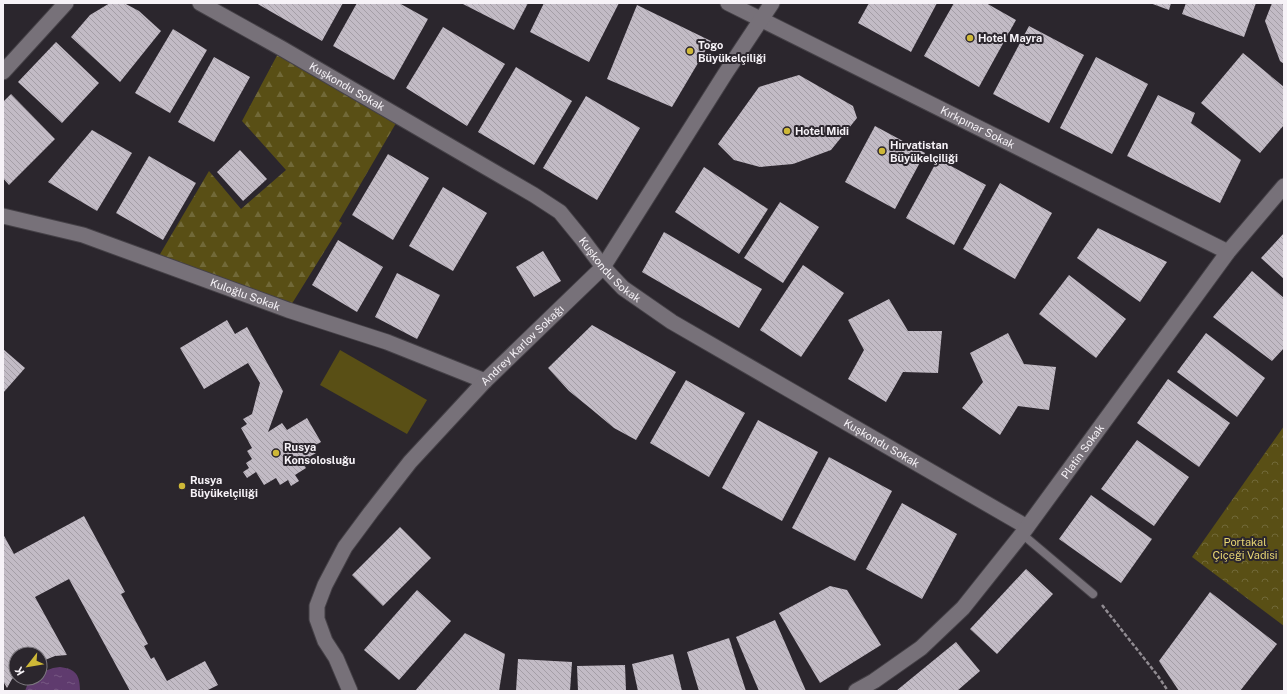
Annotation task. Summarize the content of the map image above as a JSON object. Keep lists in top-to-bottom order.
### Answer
{
  "streets": {
    "street": [
      "Kuşkondu Sokak",
      "Kırkpınar Sokak",
      "Kuloğlu Sokak",
      "Andrey Karlov Sokağı",
      "Platin Sokak"
    ]
  },
  "crossings": [
    ["Kuşkondu Sokak", "Andrey Karlov Sokağı"],
    ["Kuşkondu Sokak", "Platin Sokak"],
    ["Kırkpınar Sokak", "Andrey Karlov Sokağı"],
    ["Kırkpınar Sokak", "Platin Sokak"],
    ["Kuloğlu Sokak", "Andrey Karlov Sokağı"]
  ],
  "parks": ["Portakal Çiçeği Vadisi"],
  "places": [
    "Hotel Mayra",
    "Togo Büyükelçiliği",
    "Hotel Midi",
    "Hırvatistan Büyükelçiliği",
    "Rusya Konsolosluğu",
    "Rusya Büyükelçiliği"
  ],
  "north": "bottom left"
}
